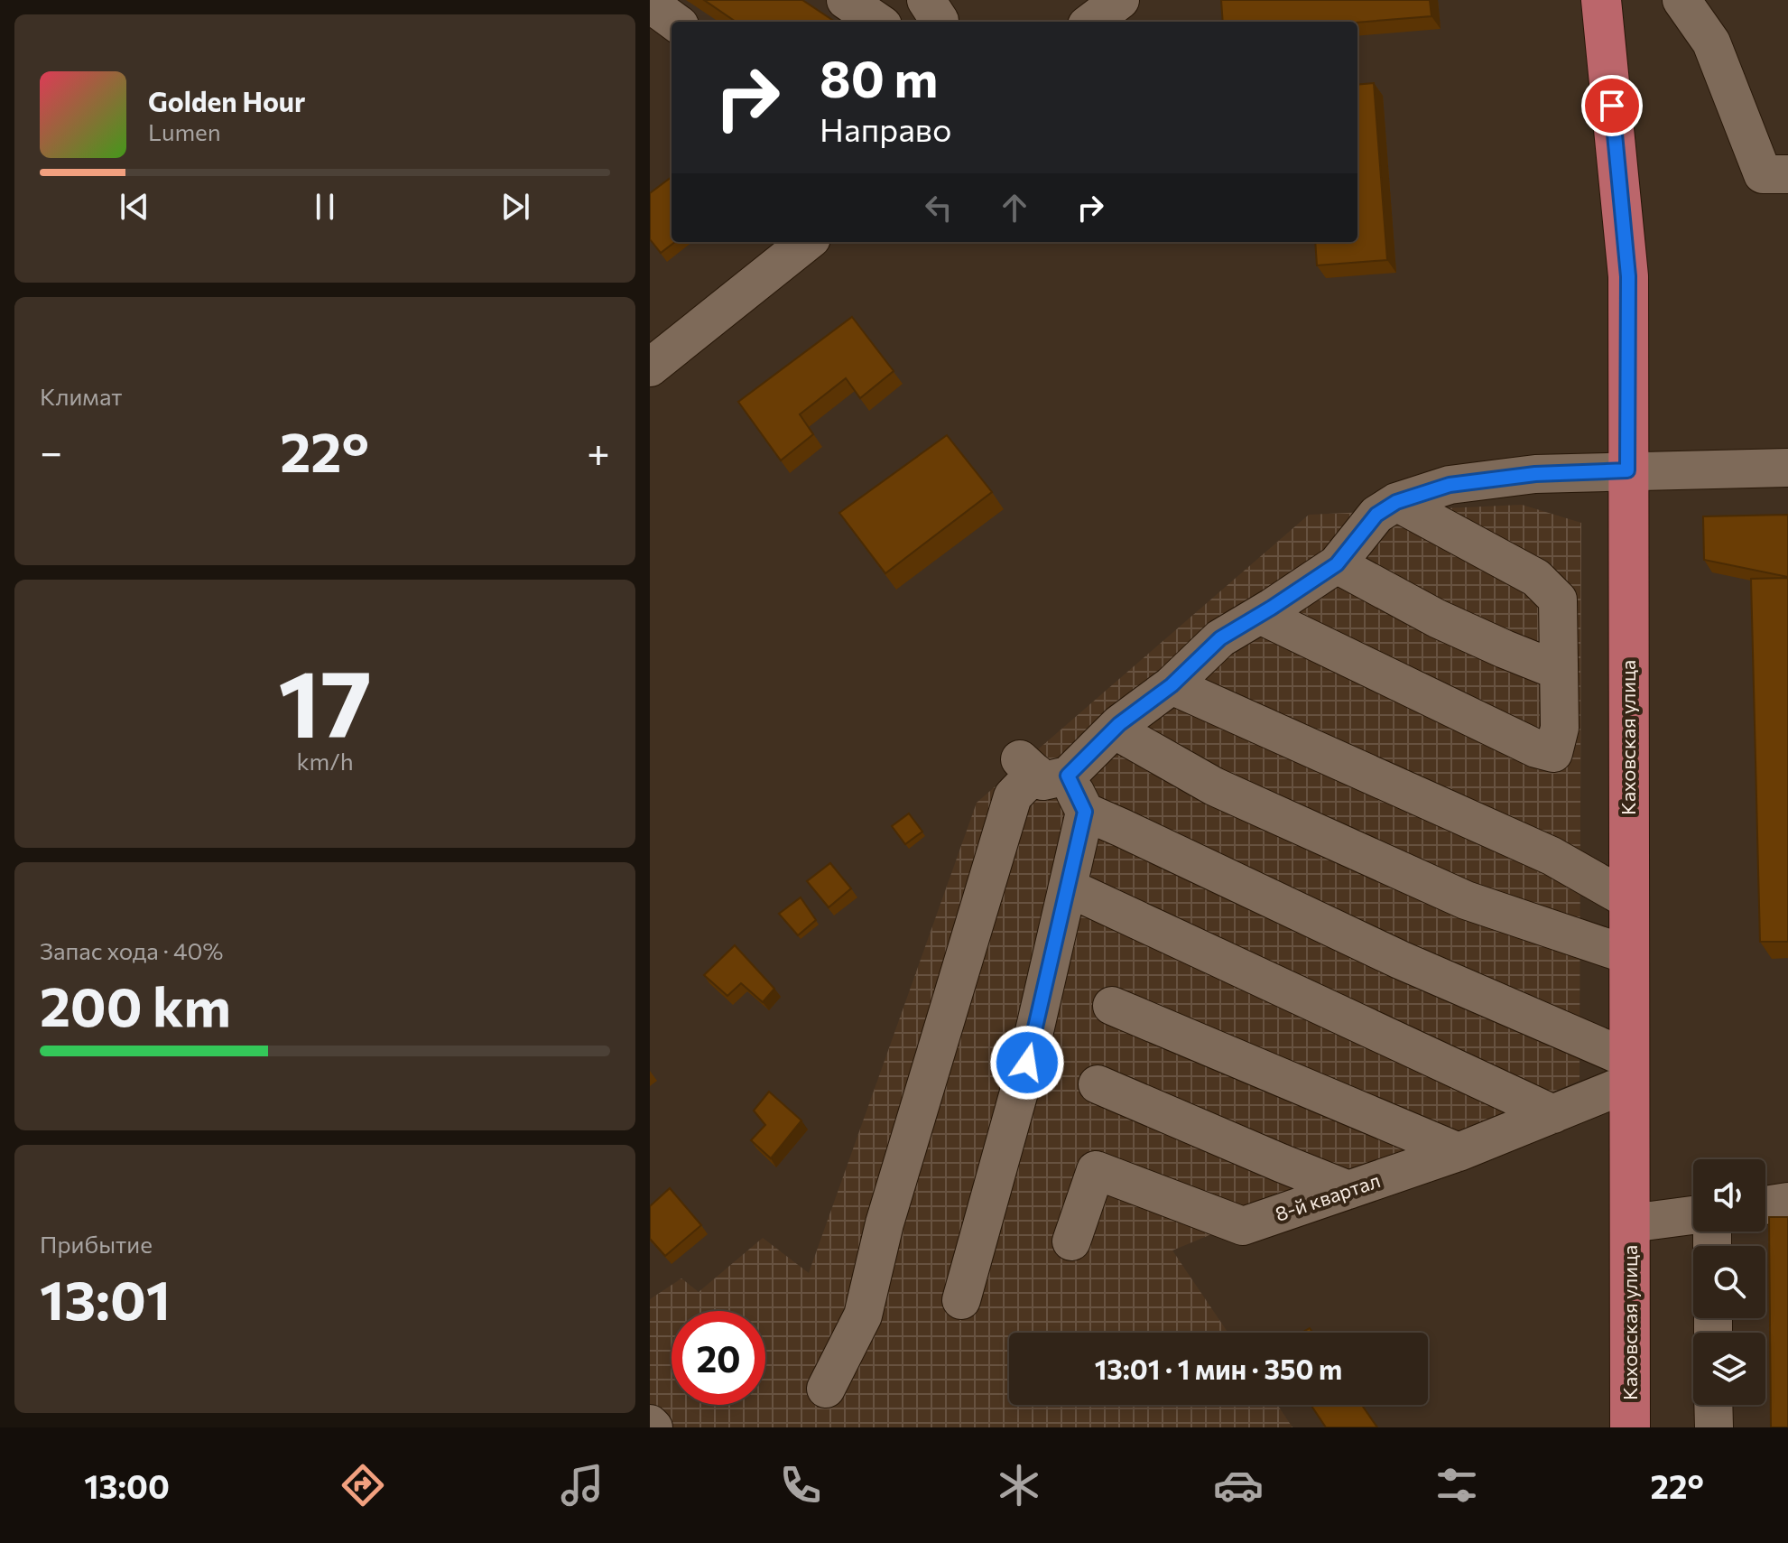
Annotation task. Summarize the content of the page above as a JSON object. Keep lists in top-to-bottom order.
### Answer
{
  "streets": {
    "main road": ["Каховская улица"],
    "street": ["8-й квартал"]
  },
  "crossings": [
    ["Каховская улица", "8-й квартал"]
  ],
  "page": {
    "turn": ["80 m", "Направо"],
    "song": ["Golden Hour", "Lumen"],
    "tile": [
      "Климат",
      ["17", "km/h"],
      ["Запас хода · 40%", "200 km"],
      ["Прибытие", "13:01"]
    ],
    "heat": ["−", "22°", "+"],
    "limit": "20",
    "trip": "13:01 · 1 мин · 350 m",
    "tabs": ["13:00", "22°"]
  }
}
